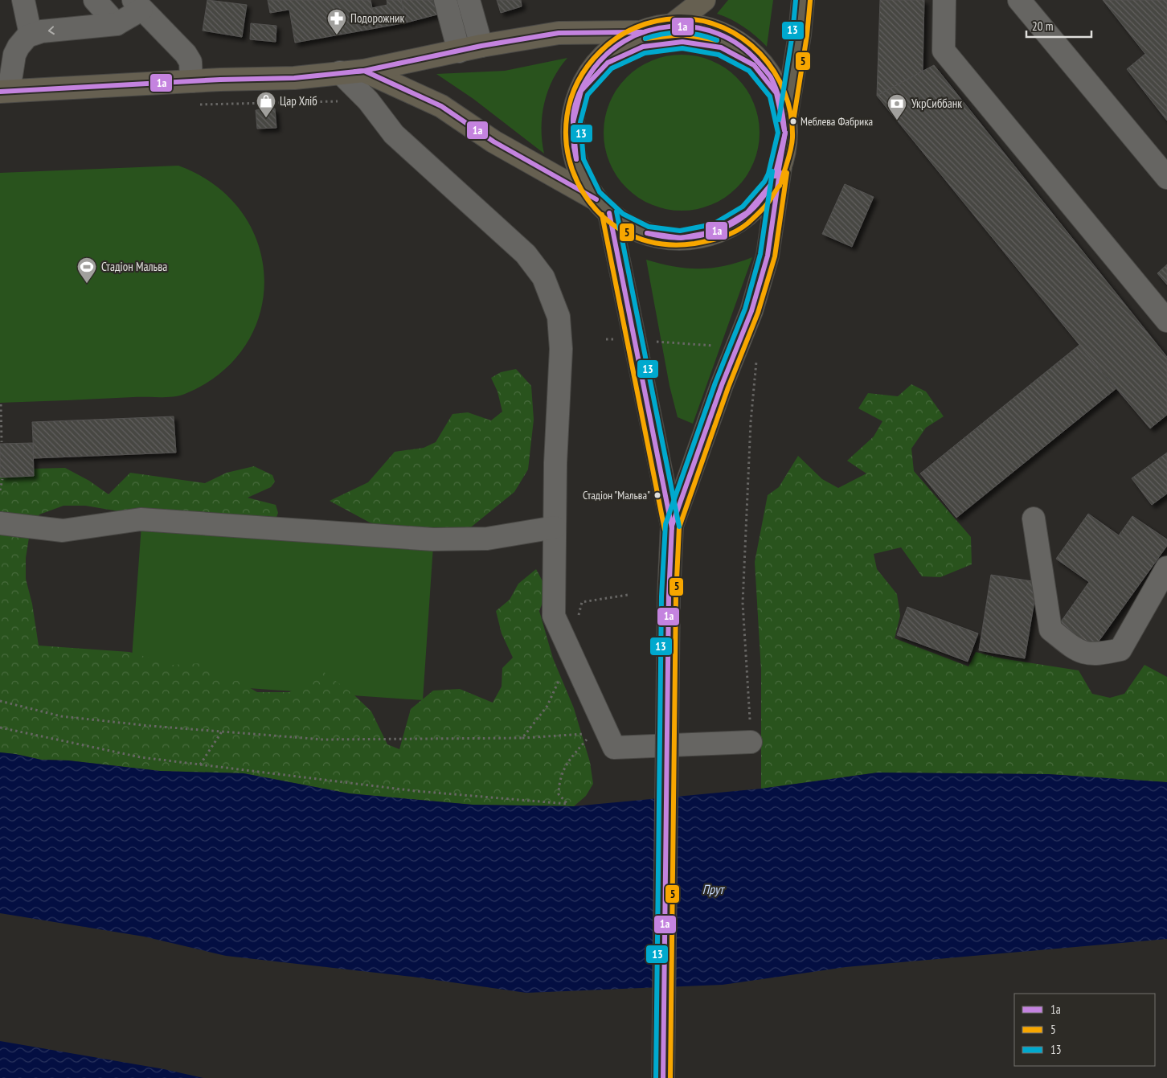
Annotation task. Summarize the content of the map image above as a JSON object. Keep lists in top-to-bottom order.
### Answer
{
  "water": ["Прут"],
  "places": {
    "pharmacy": ["Подорожник"],
    "shop": ["Цар Хліб"],
    "bank": ["УкрСиббанк"],
    "other": ["Меблева Фабрика", "Стадіон \"Мальва\""],
    "sports": ["Стадіон Мальва"]
  },
  "lines": ["transit line 13", "transit line 5", "transit line 1а"],
  "legend": ["1а", "5", "13"],
  "scale_bar": "20 m"
}
